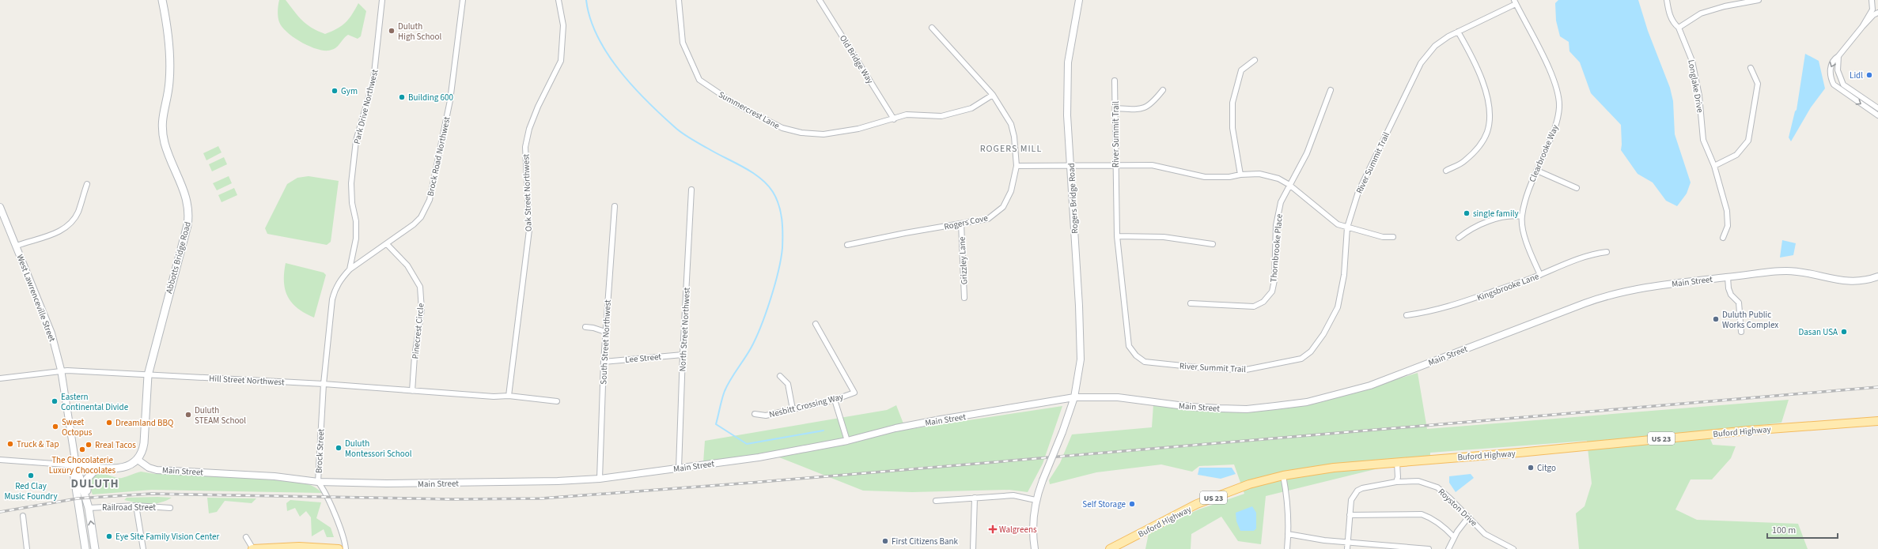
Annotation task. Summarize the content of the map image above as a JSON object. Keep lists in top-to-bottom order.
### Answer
{
  "streets": {
    "main road": [
      "Abbotts Bridge Road",
      "West Lawrenceville Street",
      "Buford Highway",
      "US 23"
    ],
    "street": [
      "Old Bridge Way",
      "Longlake Drive",
      "Park Drive Northwest",
      "Summercrest Lane",
      "River Summit Trail",
      "Clearbrooke Way",
      "Brock Road Northwest",
      "Oak Street Northwest",
      "Rogers Bridge Road",
      "Rogers Cove",
      "Thornbrooke Place",
      "Grizzley Lane",
      "Main Street",
      "Kingsbrooke Lane",
      "North Street Northwest",
      "Pinecrest Circle",
      "South Street Northwest",
      "Lee Street",
      "Hill Street Northwest",
      "Nesbitt Crossing Way",
      "Brock Street",
      "Railroad Street",
      "Royston Drive"
    ]
  },
  "crossings": [
    ["Old Bridge Way", "Summercrest Lane"],
    ["Park Drive Northwest", "Brock Road Northwest"],
    ["Summercrest Lane", "Rogers Cove"],
    ["River Summit Trail", "Clearbrooke Way"],
    ["Clearbrooke Way", "Kingsbrooke Lane"],
    ["Brock Road Northwest", "Pinecrest Circle"],
    ["Brock Road Northwest", "Hill Street Northwest"],
    ["Brock Road Northwest", "Brock Street"],
    ["Oak Street Northwest", "Hill Street Northwest"],
    ["Rogers Bridge Road", "Main Street"],
    ["Rogers Cove", "Grizzley Lane"],
    ["Abbotts Bridge Road", "Main Street"],
    ["Abbotts Bridge Road", "Hill Street Northwest"],
    ["Main Street", "North Street Northwest"],
    ["Main Street", "South Street Northwest"],
    ["Main Street", "Brock Street"],
    ["West Lawrenceville Street", "Hill Street Northwest"],
    ["West Lawrenceville Street", "Railroad Street"],
    ["North Street Northwest", "Lee Street"],
    ["Pinecrest Circle", "Hill Street Northwest"],
    ["South Street Northwest", "Lee Street"],
    ["Hill Street Northwest", "Brock Street"]
  ],
  "districts": ["ROGERS MILL", "DULUTH"],
  "places": {
    "other": [
      "Duluth High School",
      "Lidl",
      "Gym",
      "Building 600",
      "single family",
      "Duluth Public Works Complex",
      "Dasan USA",
      "Eastern Continental Divide",
      "Duluth STEAM School",
      "Dreamland BBQ",
      "Sweet Octopus",
      "Truck & Tap",
      "Rreal Tacos",
      "Duluth Montessori School",
      "The Chocolaterie Luxury Chocolates",
      "Citgo",
      "Red Clay Music Foundry",
      "Self Storage",
      "Eye Site Family Vision Center",
      "First Citizens Bank"
    ],
    "health": ["Walgreens"]
  },
  "scale_bar": "100 m"
}
